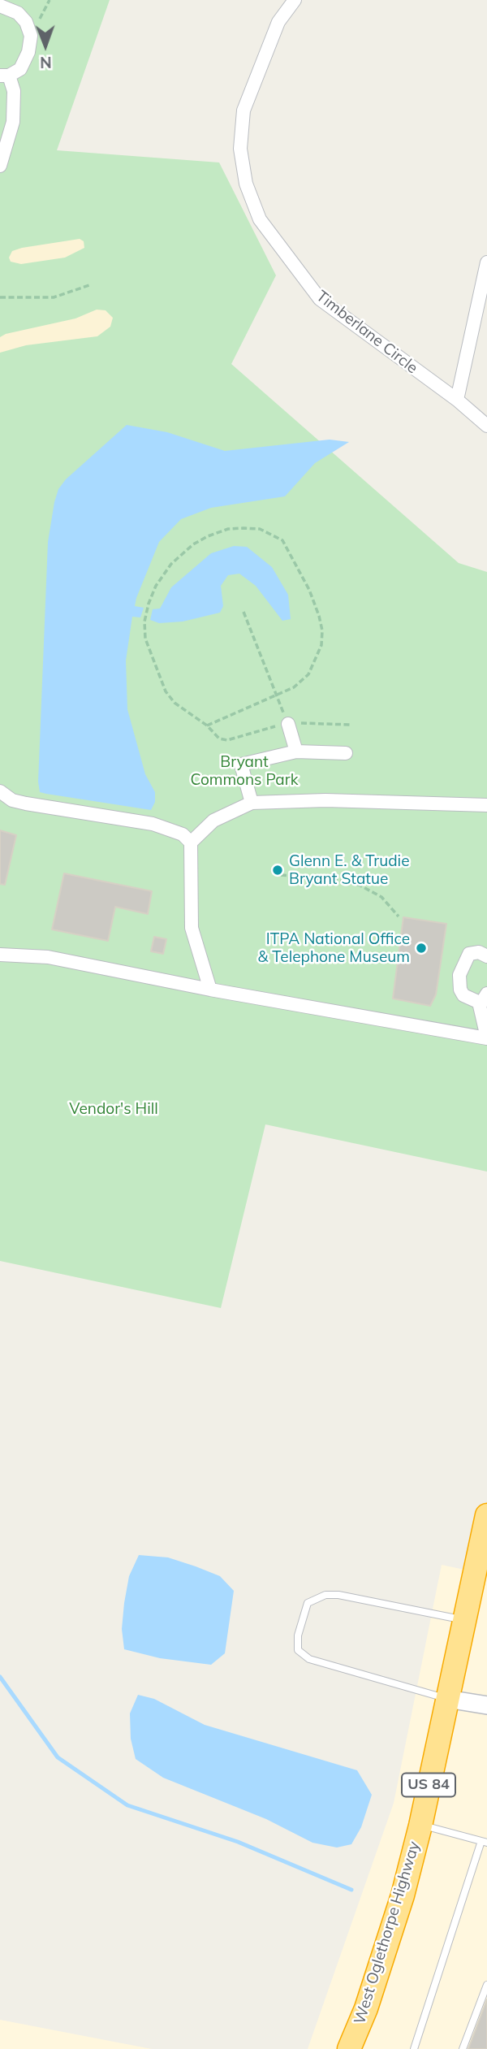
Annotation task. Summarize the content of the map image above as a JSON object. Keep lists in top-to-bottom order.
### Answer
{
  "streets": {
    "highway": ["US 84", "West Oglethorpe Highway"],
    "street": ["Timberlane Circle"]
  },
  "parks": ["Bryant Commons Park", "Vendor's Hill"],
  "places": ["Glenn E. & Trudie Bryant Statue", "ITPA National Office & Telephone Museum"],
  "north": "bottom"
}
